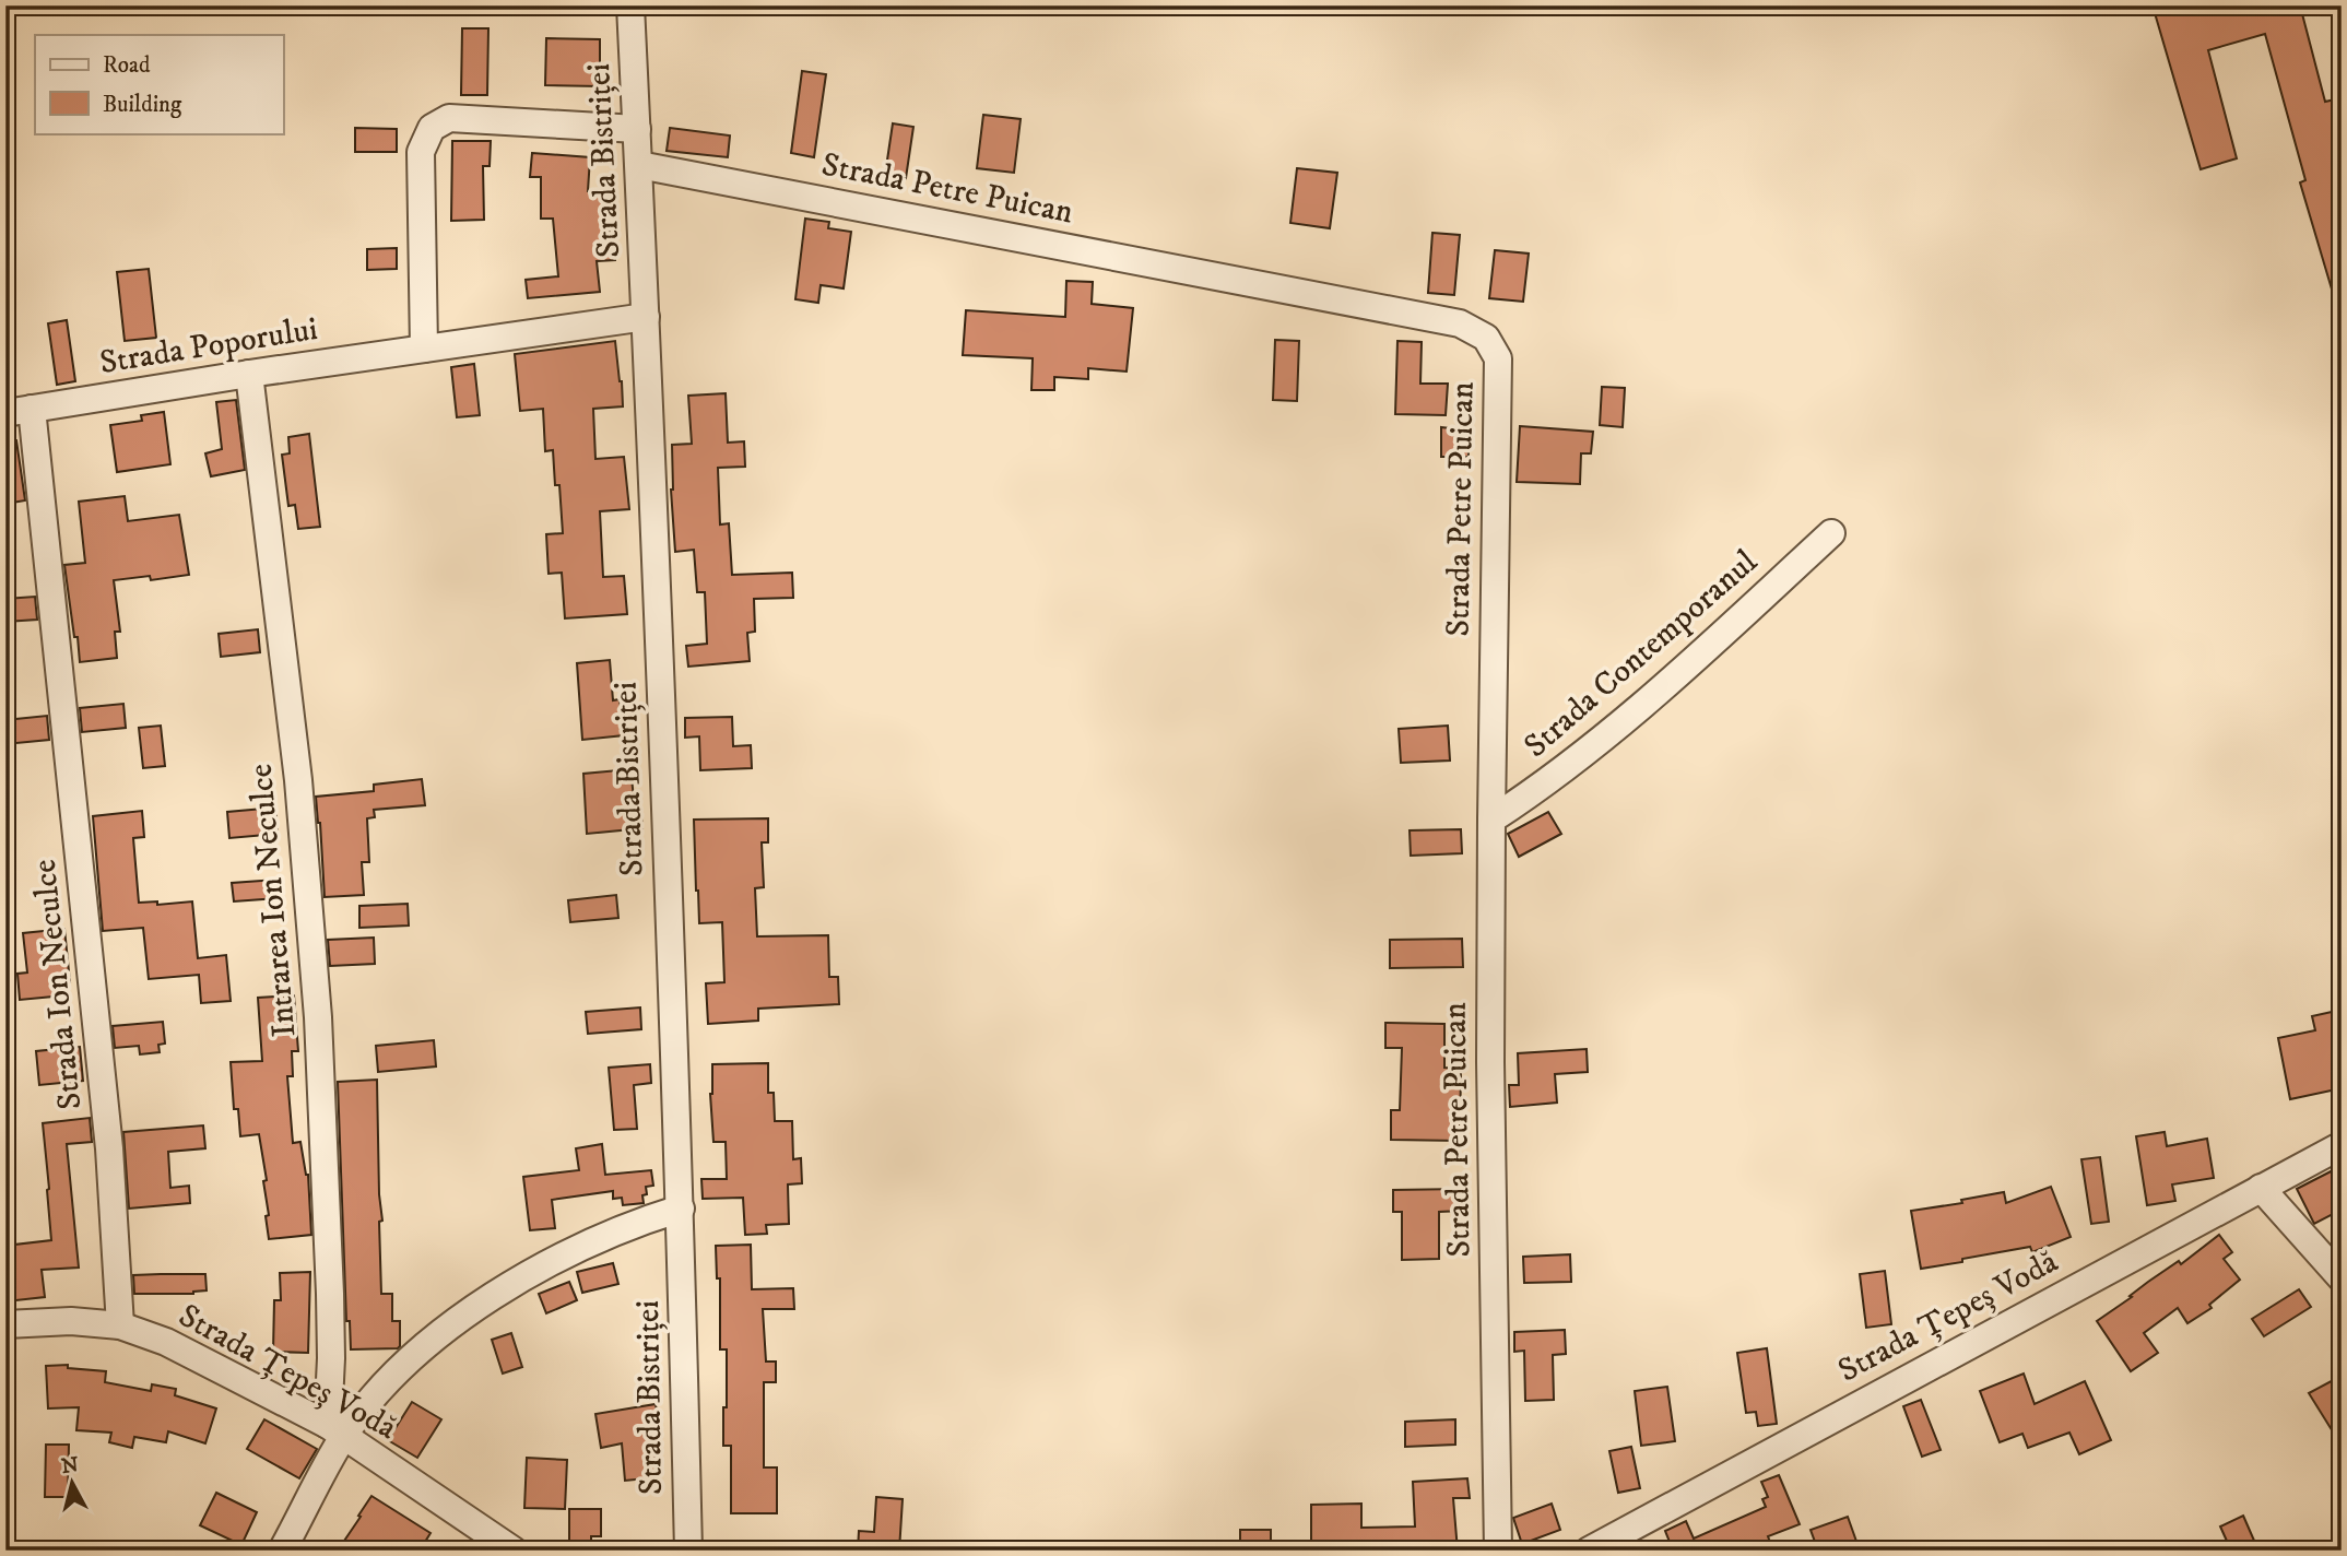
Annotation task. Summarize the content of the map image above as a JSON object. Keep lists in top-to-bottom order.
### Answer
{
  "streets": {
    "street": [
      "Strada Bistriței",
      "Strada Petre Puican",
      "Strada Poporului",
      "Strada Contemporanul",
      "Intrarea Ion Neculce",
      "Strada Ion Neculce",
      "Strada Țepeș Vodă"
    ]
  },
  "crossings": [
    ["Strada Bistriței", "Strada Petre Puican"],
    ["Strada Bistriței", "Strada Poporului"],
    ["Strada Petre Puican", "Strada Contemporanul"],
    ["Strada Poporului", "Intrarea Ion Neculce"],
    ["Strada Poporului", "Strada Ion Neculce"],
    ["Intrarea Ion Neculce", "Strada Țepeș Vodă"],
    ["Strada Ion Neculce", "Strada Țepeș Vodă"]
  ],
  "legend": ["Road", "Building"],
  "north": "top"
}
